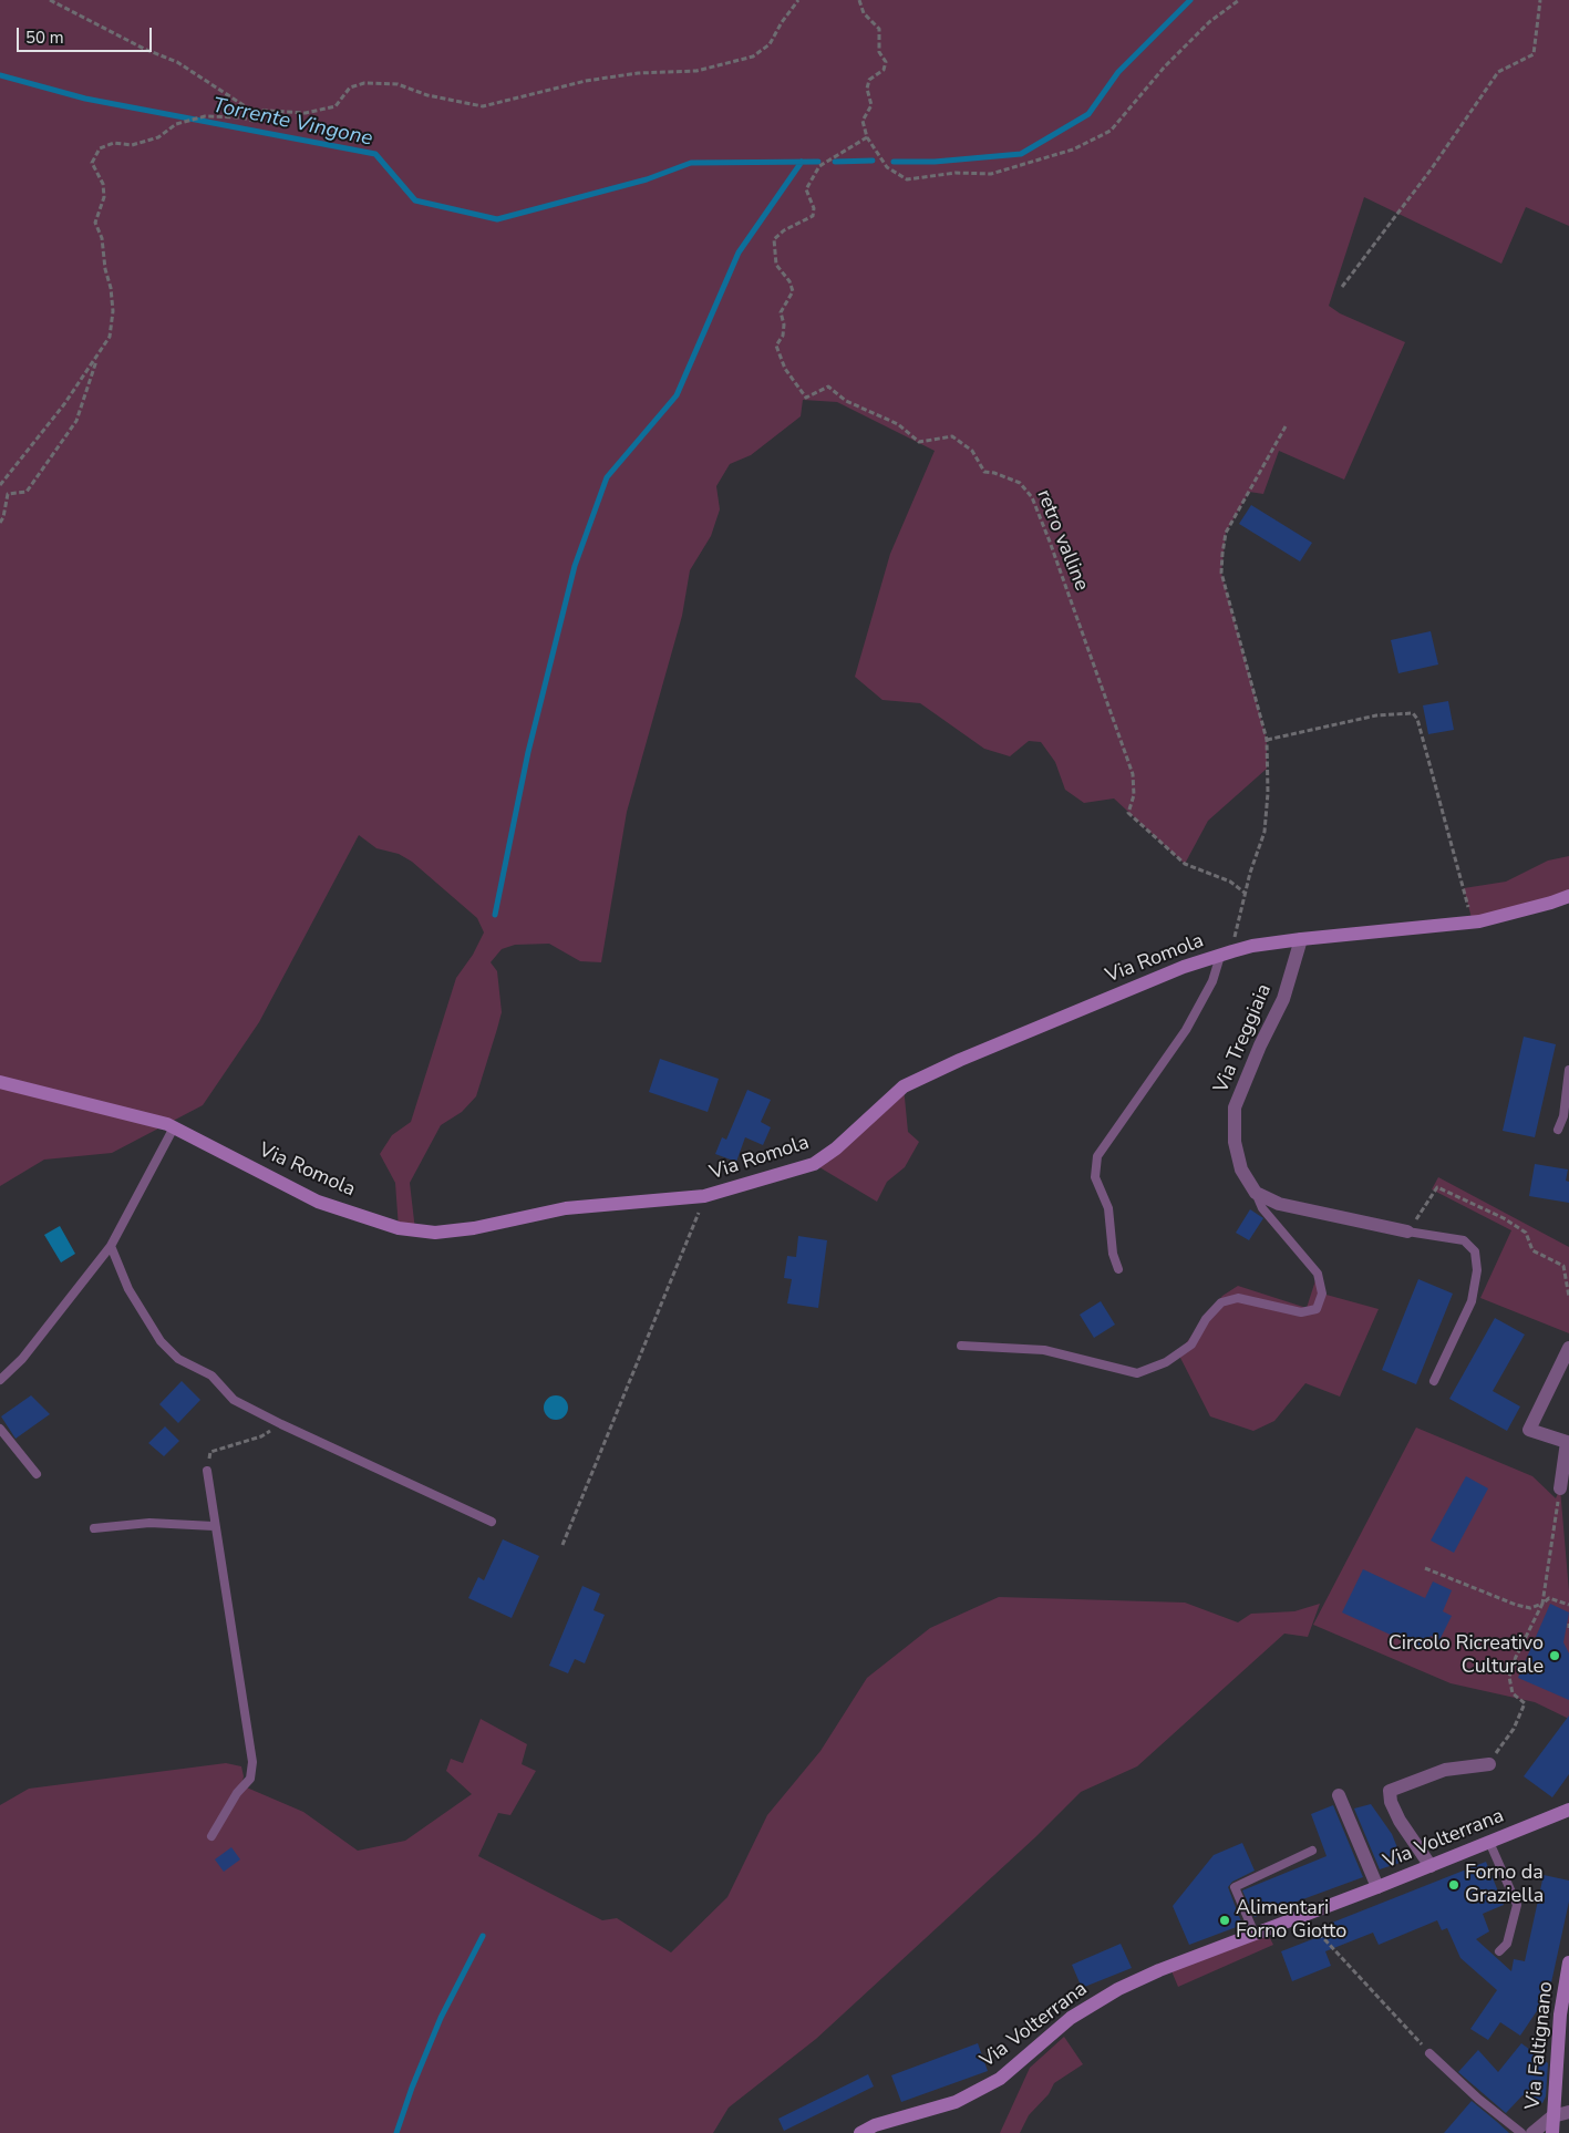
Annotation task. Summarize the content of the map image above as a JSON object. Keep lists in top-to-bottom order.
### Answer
{
  "streets": {
    "street": [
      "Via Romola",
      "Via Treggiaia",
      "Via Volterrana",
      "Via Faltignano"
    ],
    "path": ["retro valline"]
  },
  "crossings": [
    ["Via Romola", "Via Treggiaia"]
  ],
  "water": ["Torrente Vingone"],
  "places": ["Circolo Ricreativo Culturale", "Forno da Graziella", "Alimentari Forno Giotto"],
  "scale_bar": "50 m"
}
